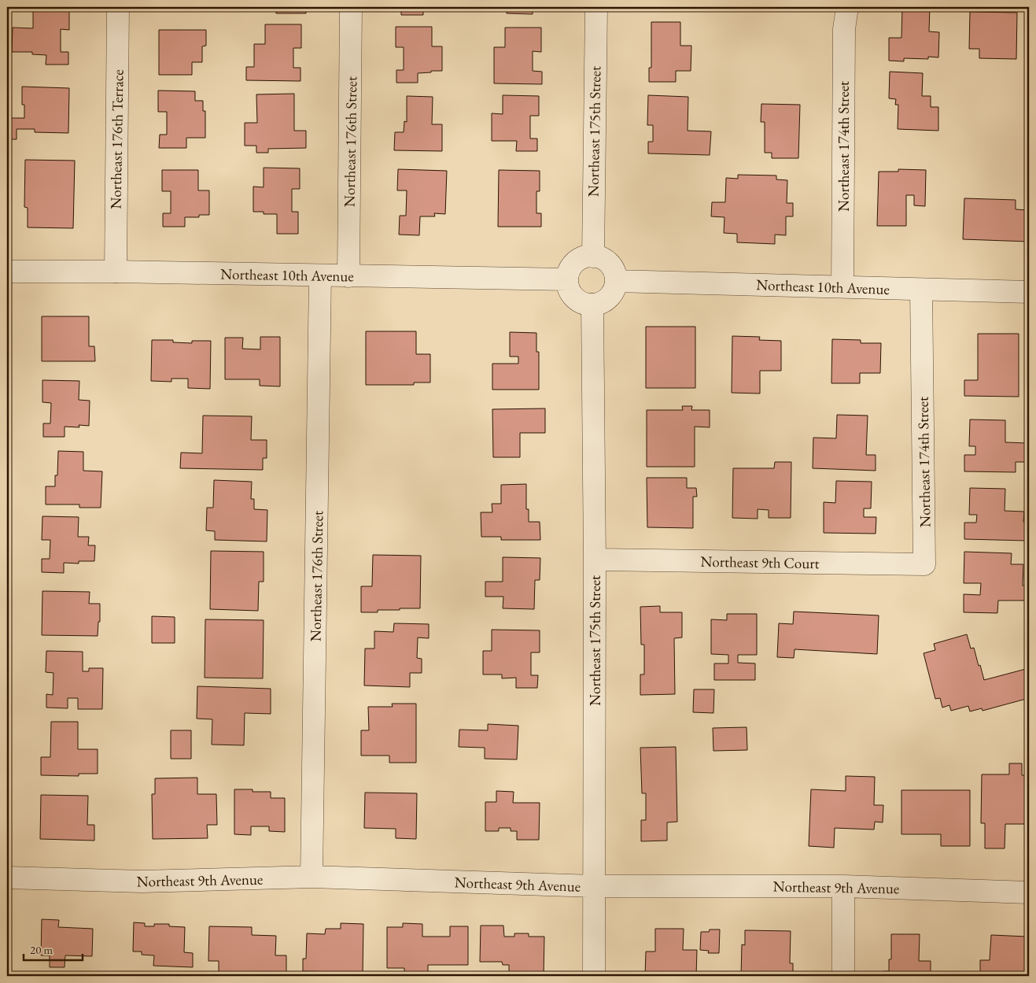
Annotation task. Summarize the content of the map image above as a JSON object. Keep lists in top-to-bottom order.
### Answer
{
  "streets": {
    "street": [
      "Northeast 175th Street",
      "Northeast 176th Terrace",
      "Northeast 176th Street",
      "Northeast 174th Street",
      "Northeast 10th Avenue",
      "Northeast 9th Court",
      "Northeast 9th Avenue"
    ]
  },
  "crossings": [
    ["Northeast 175th Street", "Northeast 10th Avenue"],
    ["Northeast 175th Street", "Northeast 9th Court"],
    ["Northeast 175th Street", "Northeast 9th Avenue"],
    ["Northeast 176th Terrace", "Northeast 10th Avenue"],
    ["Northeast 176th Street", "Northeast 10th Avenue"],
    ["Northeast 176th Street", "Northeast 9th Avenue"],
    ["Northeast 174th Street", "Northeast 10th Avenue"],
    ["Northeast 174th Street", "Northeast 9th Court"]
  ],
  "scale_bar": "20 m"
}
